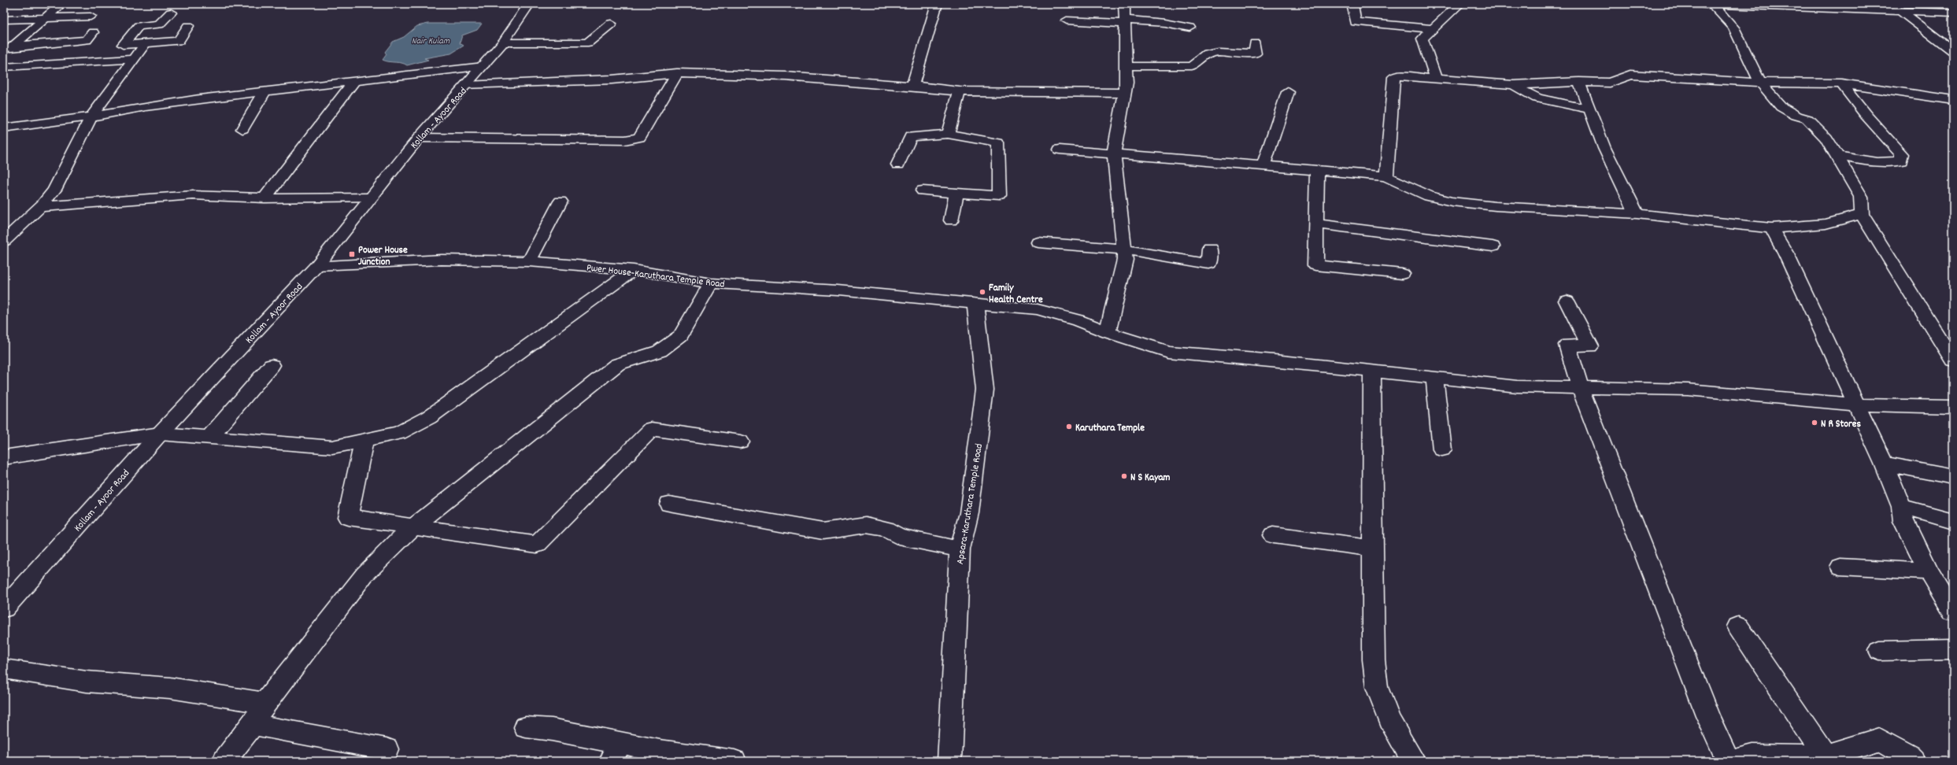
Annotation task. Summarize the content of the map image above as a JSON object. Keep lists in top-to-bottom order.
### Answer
{
  "streets": {
    "street": ["Kollam - Ayoor Road", "Pwer House-Karuthara Temple Road", "Apsara-Karuthara Temple Road"]
  },
  "crossings": [
    ["Kollam - Ayoor Road", "Pwer House-Karuthara Temple Road"],
    ["Pwer House-Karuthara Temple Road", "Apsara-Karuthara Temple Road"]
  ],
  "water": ["Nair Kulam"],
  "places": {
    "transit": ["Power House Junction"],
    "other": [
      "Family Health Centre",
      "N R Stores",
      "Karuthara Temple",
      "N S Kayam"
    ]
  }
}
